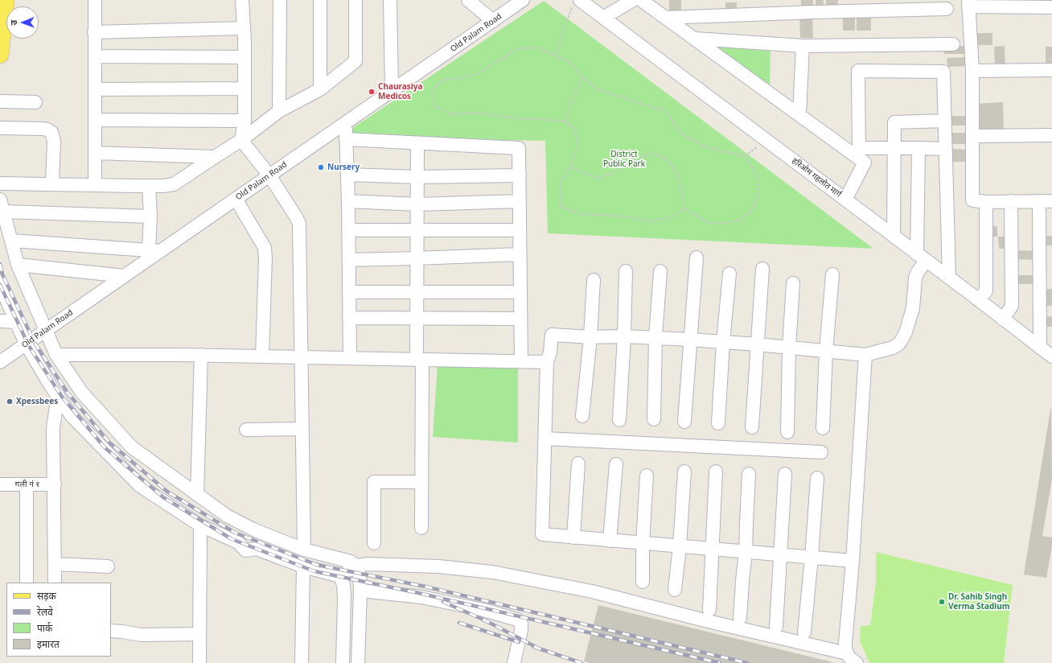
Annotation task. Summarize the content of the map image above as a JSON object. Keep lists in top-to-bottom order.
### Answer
{
  "streets": {
    "street": ["Old Palam Road", "हरिओम गहलोत मार्ग", "गली नं १"]
  },
  "parks": ["District Public Park"],
  "places": [
    "Chaurasiya Medicos",
    "Nursery",
    "Xpessbees",
    "Dr. Sahib Singh Verma Stadium"
  ],
  "legend": [
    "सड़क",
    "रेलवे",
    "पार्क",
    "इमारत"
  ],
  "north": "left"
}
